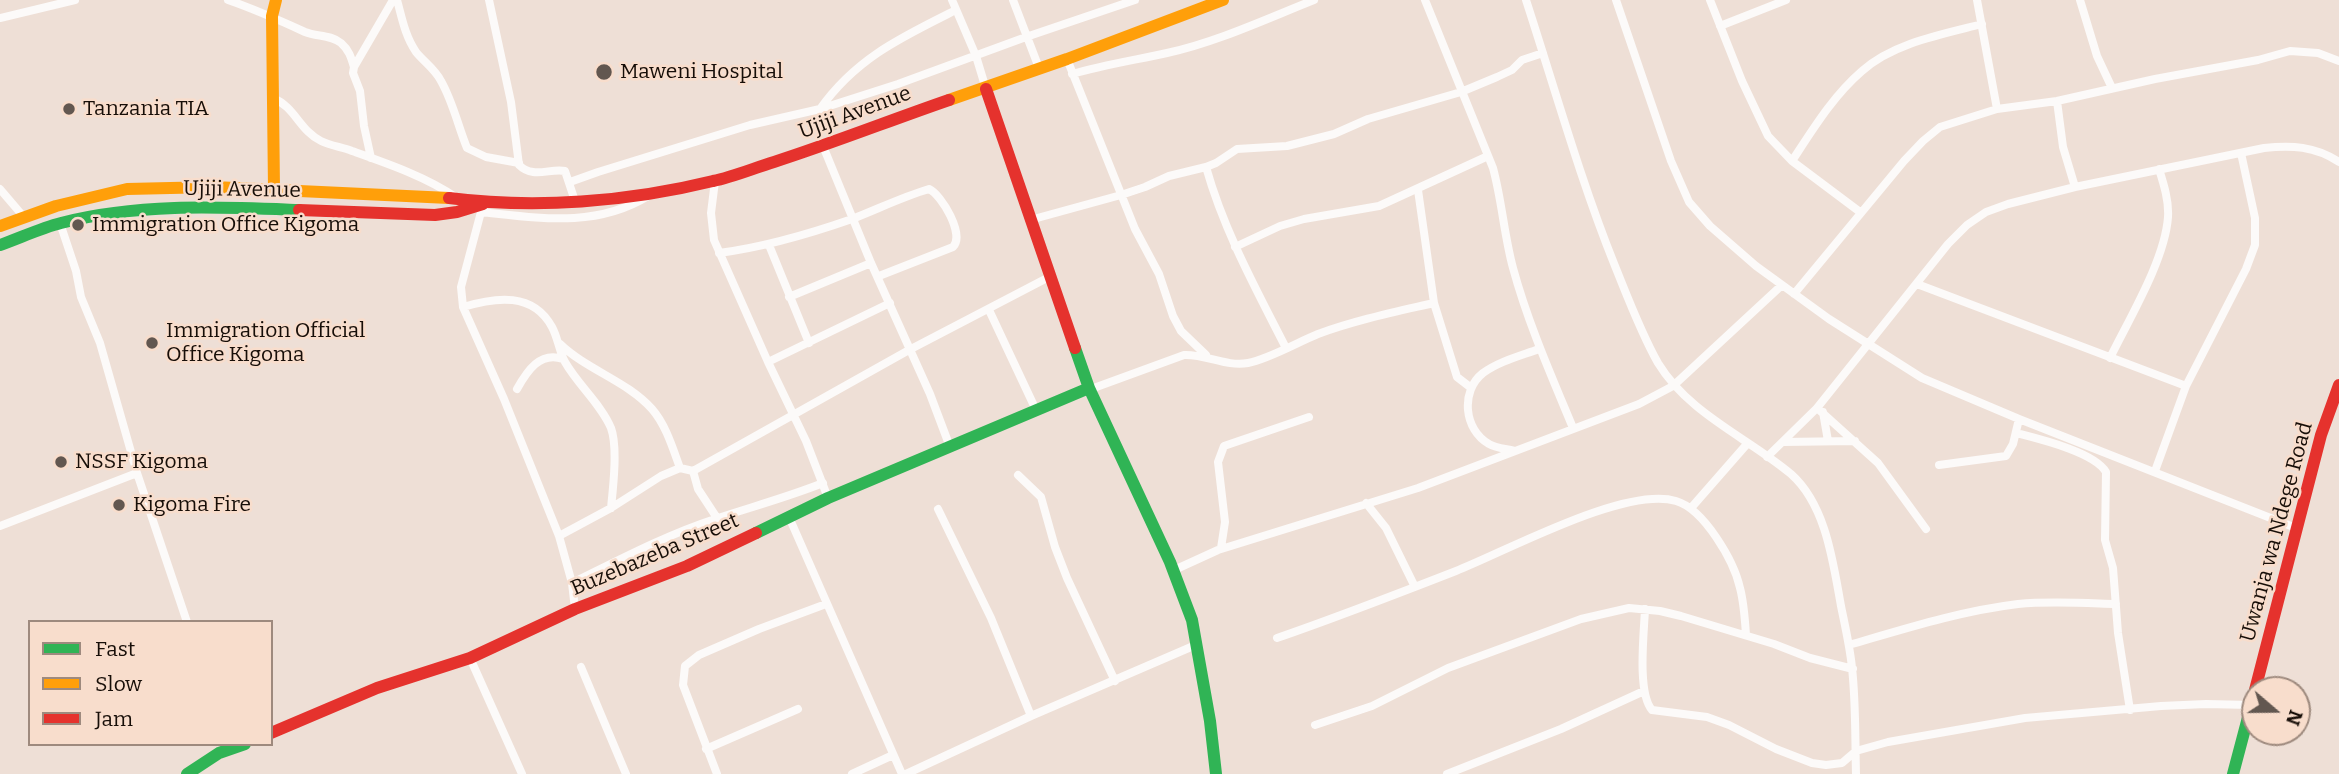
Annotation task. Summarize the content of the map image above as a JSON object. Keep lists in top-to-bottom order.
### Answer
{
  "streets": {
    "street": ["Ujiji Avenue", "Uwanja wa Ndege Road", "Buzebazeba Street"]
  },
  "places": [
    "Maweni Hospital",
    "Tanzania TIA",
    "Immigration Office Kigoma",
    "Immigration Official Office Kigoma",
    "NSSF Kigoma",
    "Kigoma Fire"
  ],
  "legend": ["Fast", "Slow", "Jam"],
  "north": "right"
}
